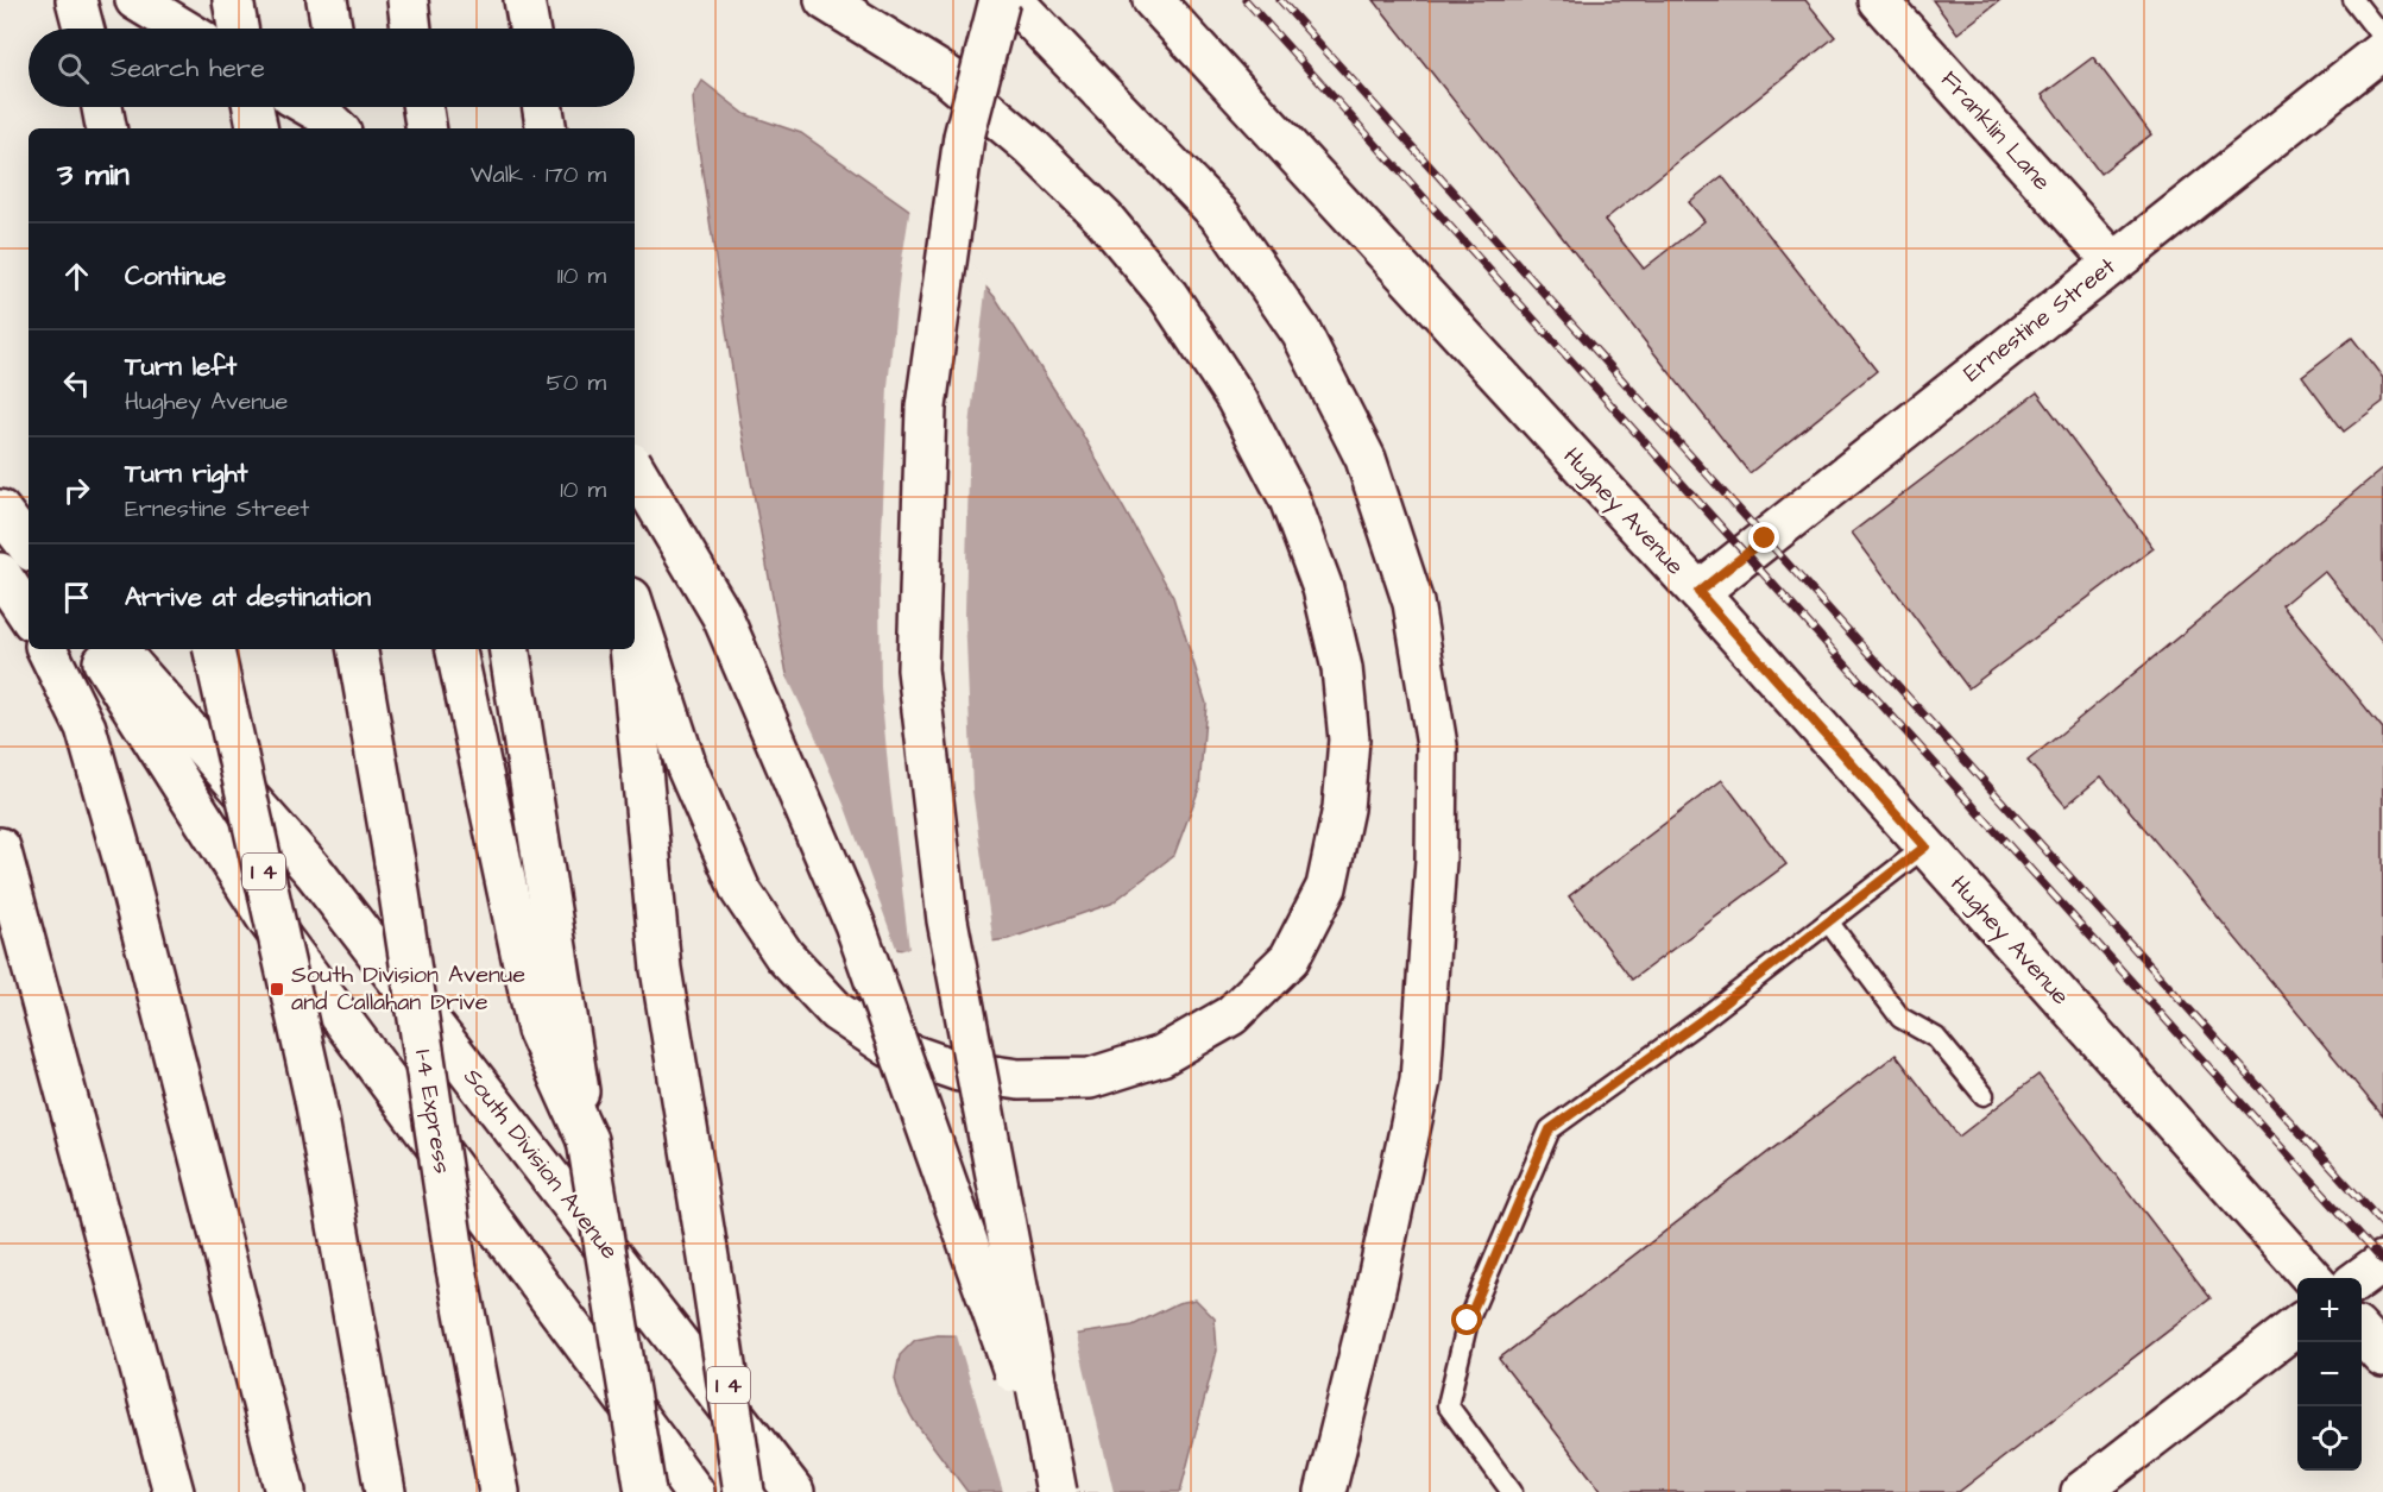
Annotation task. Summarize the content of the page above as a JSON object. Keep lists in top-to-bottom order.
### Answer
{
  "streets": {
    "main road": [
      "Franklin Lane",
      "Ernestine Street",
      "Hughey Avenue",
      "I 4",
      "I-4 Express",
      "South Division Avenue"
    ]
  },
  "crossings": [
    ["Franklin Lane", "Ernestine Street"],
    ["Ernestine Street", "Hughey Avenue"]
  ],
  "places": {
    "transit": ["South Division Avenue and Callahan Drive"]
  },
  "page": {
    "search": "Search here",
    "heading": ["3 min", "Walk · 170 m"],
    "list": [
      ["Continue", "110 m"],
      ["Turn left", "Hughey Avenue", "50 m"],
      ["Turn right", "Ernestine Street", "10 m"],
      "Arrive at destination"
    ],
    "map_buttons": ["+", "−"]
  }
}
